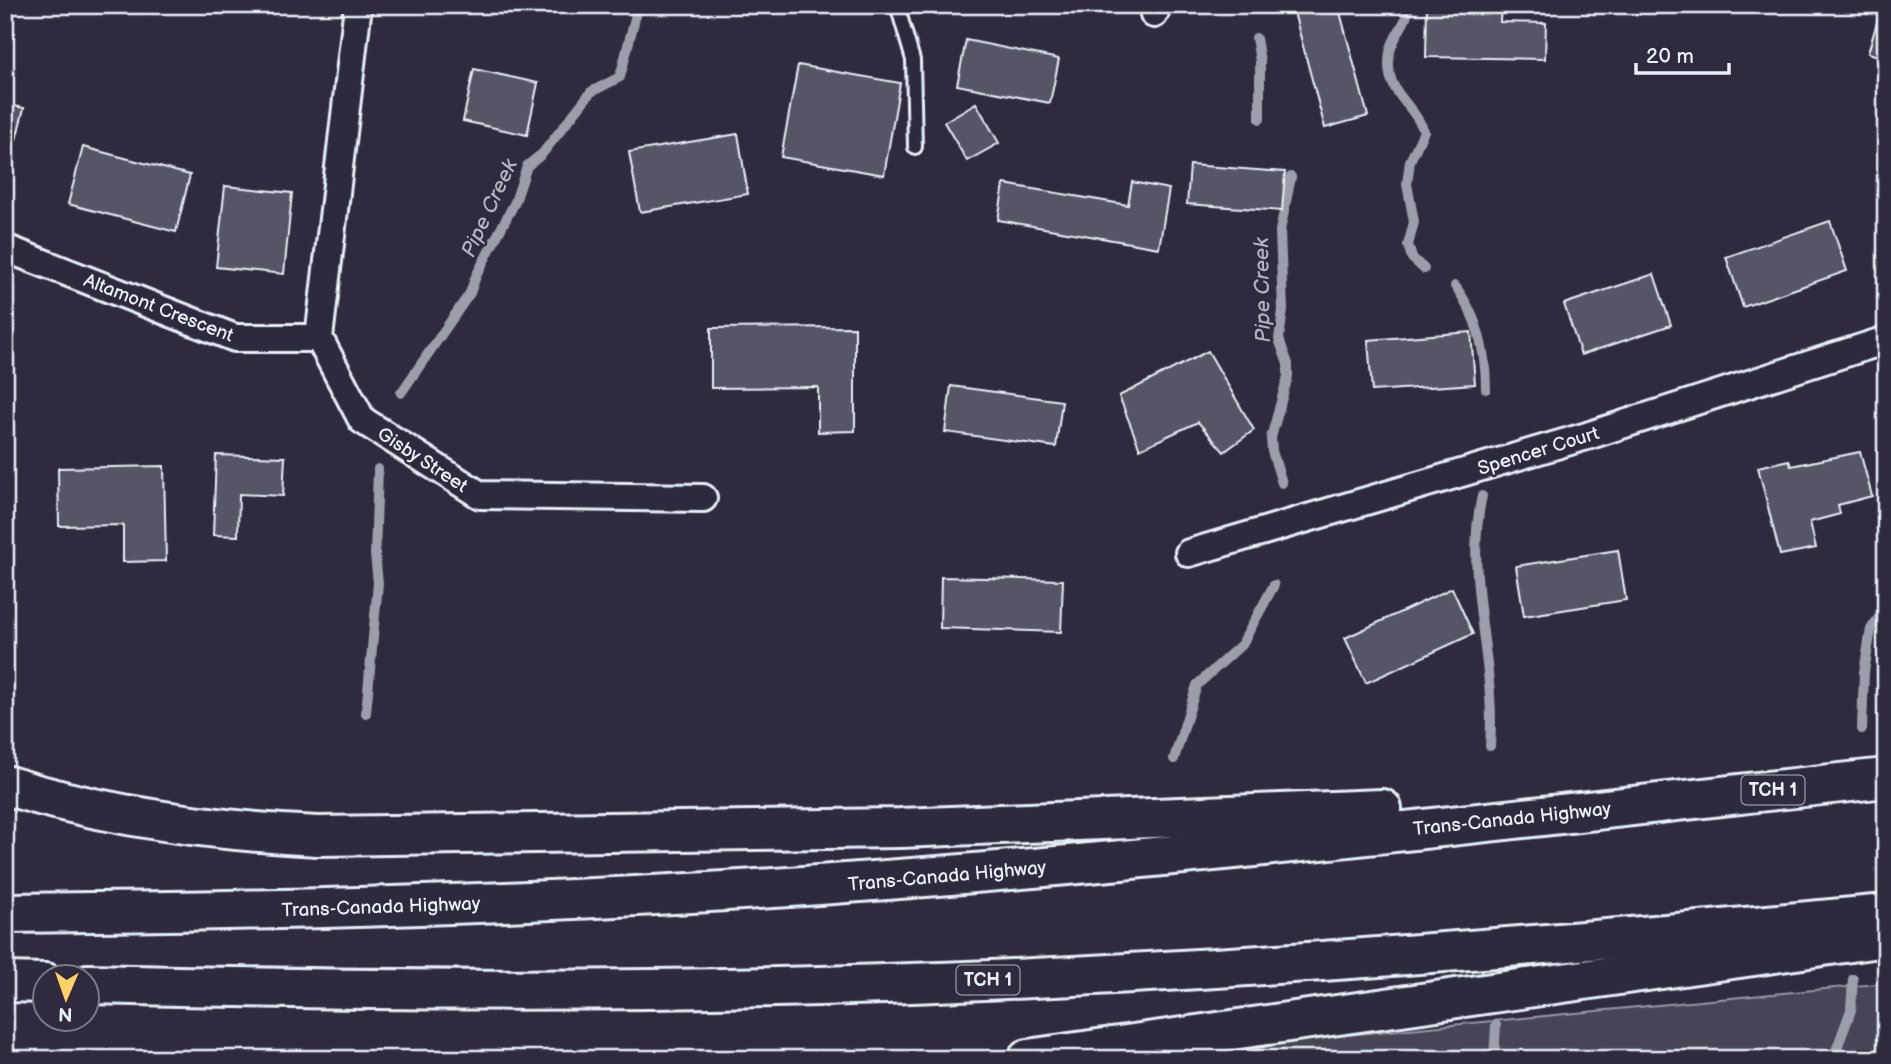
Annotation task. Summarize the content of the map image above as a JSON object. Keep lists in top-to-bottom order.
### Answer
{
  "streets": {
    "highway": ["TCH 1", "Trans-Canada Highway"],
    "street": ["Altamont Crescent", "Spencer Court", "Gisby Street"]
  },
  "crossings": [
    ["Altamont Crescent", "Gisby Street"]
  ],
  "water": ["Pipe Creek"],
  "scale_bar": "20 m",
  "north": "bottom"
}
